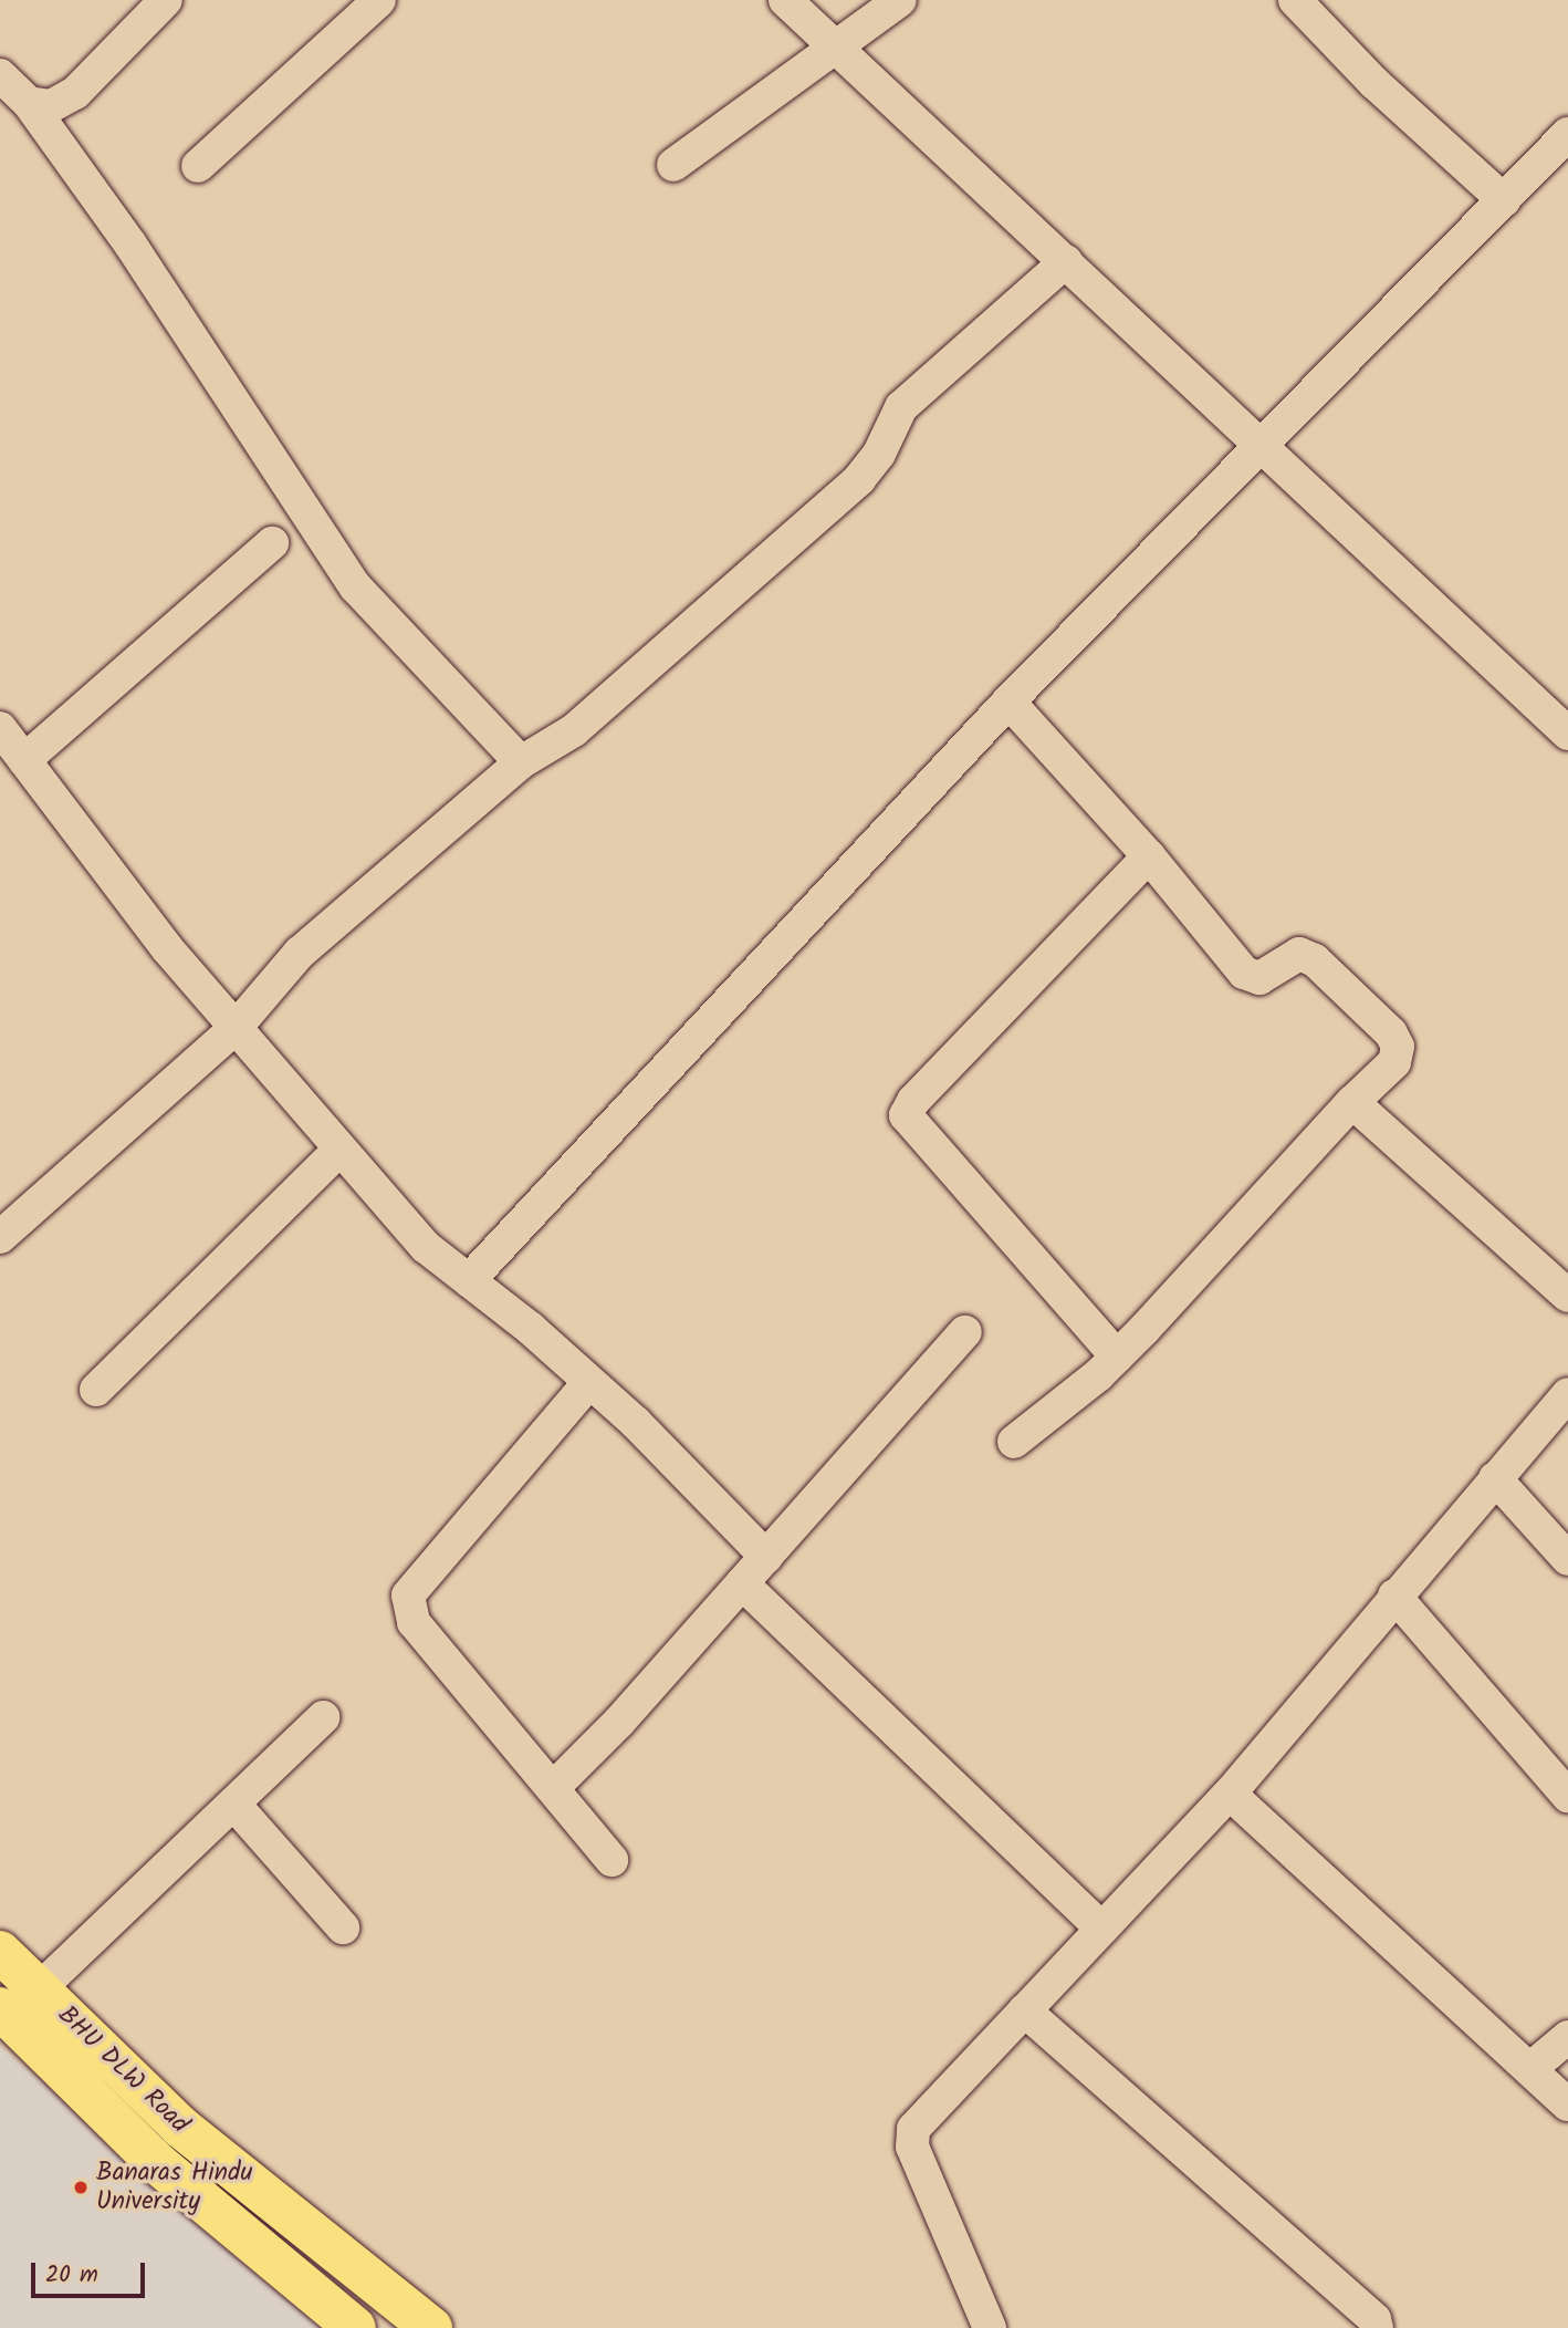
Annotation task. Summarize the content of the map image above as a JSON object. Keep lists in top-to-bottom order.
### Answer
{
  "streets": {
    "main road": ["BHU DLW Road"]
  },
  "places": ["Banaras Hindu University"],
  "scale_bar": "20 m"
}
